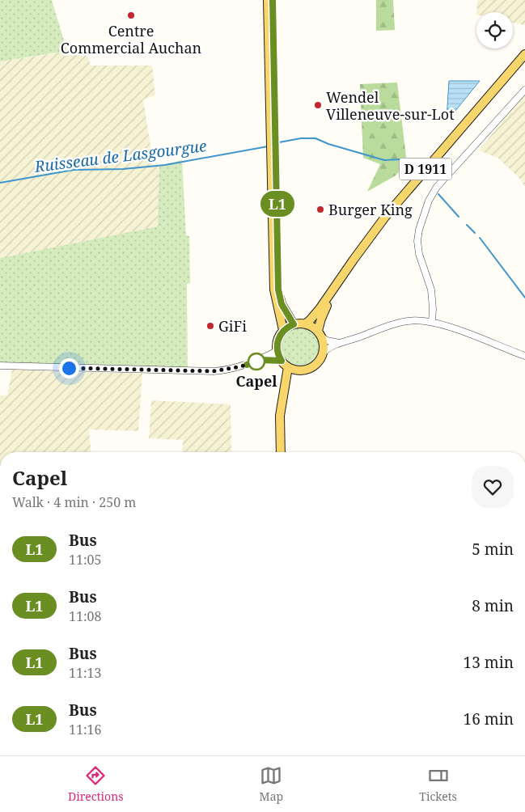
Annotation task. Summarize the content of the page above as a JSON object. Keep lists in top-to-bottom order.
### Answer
{
  "streets": {
    "main road": ["D 1911"]
  },
  "water": ["Ruisseau de Lasgourgue"],
  "places": [
    "Centre Commercial Auchan",
    "Wendel Villeneuve-sur-Lot",
    "Burger King",
    "GiFi",
    "Capel"
  ],
  "lines": ["bus line L1"],
  "page": {
    "on_map": "L1",
    "heading": ["Capel", "Walk · 4 min · 250 m"],
    "list": [
      {
        "mark": "L1",
        "name": "Bus",
        "note": "11:05",
        "value": "5 min"
      },
      {
        "mark": "L1",
        "name": "Bus",
        "note": "11:08",
        "value": "8 min"
      },
      {
        "mark": "L1",
        "name": "Bus",
        "note": "11:13",
        "value": "13 min"
      },
      {
        "mark": "L1",
        "name": "Bus",
        "note": "11:16",
        "value": "16 min"
      }
    ],
    "tabs": ["Directions", "Map", "Tickets"]
  }
}
